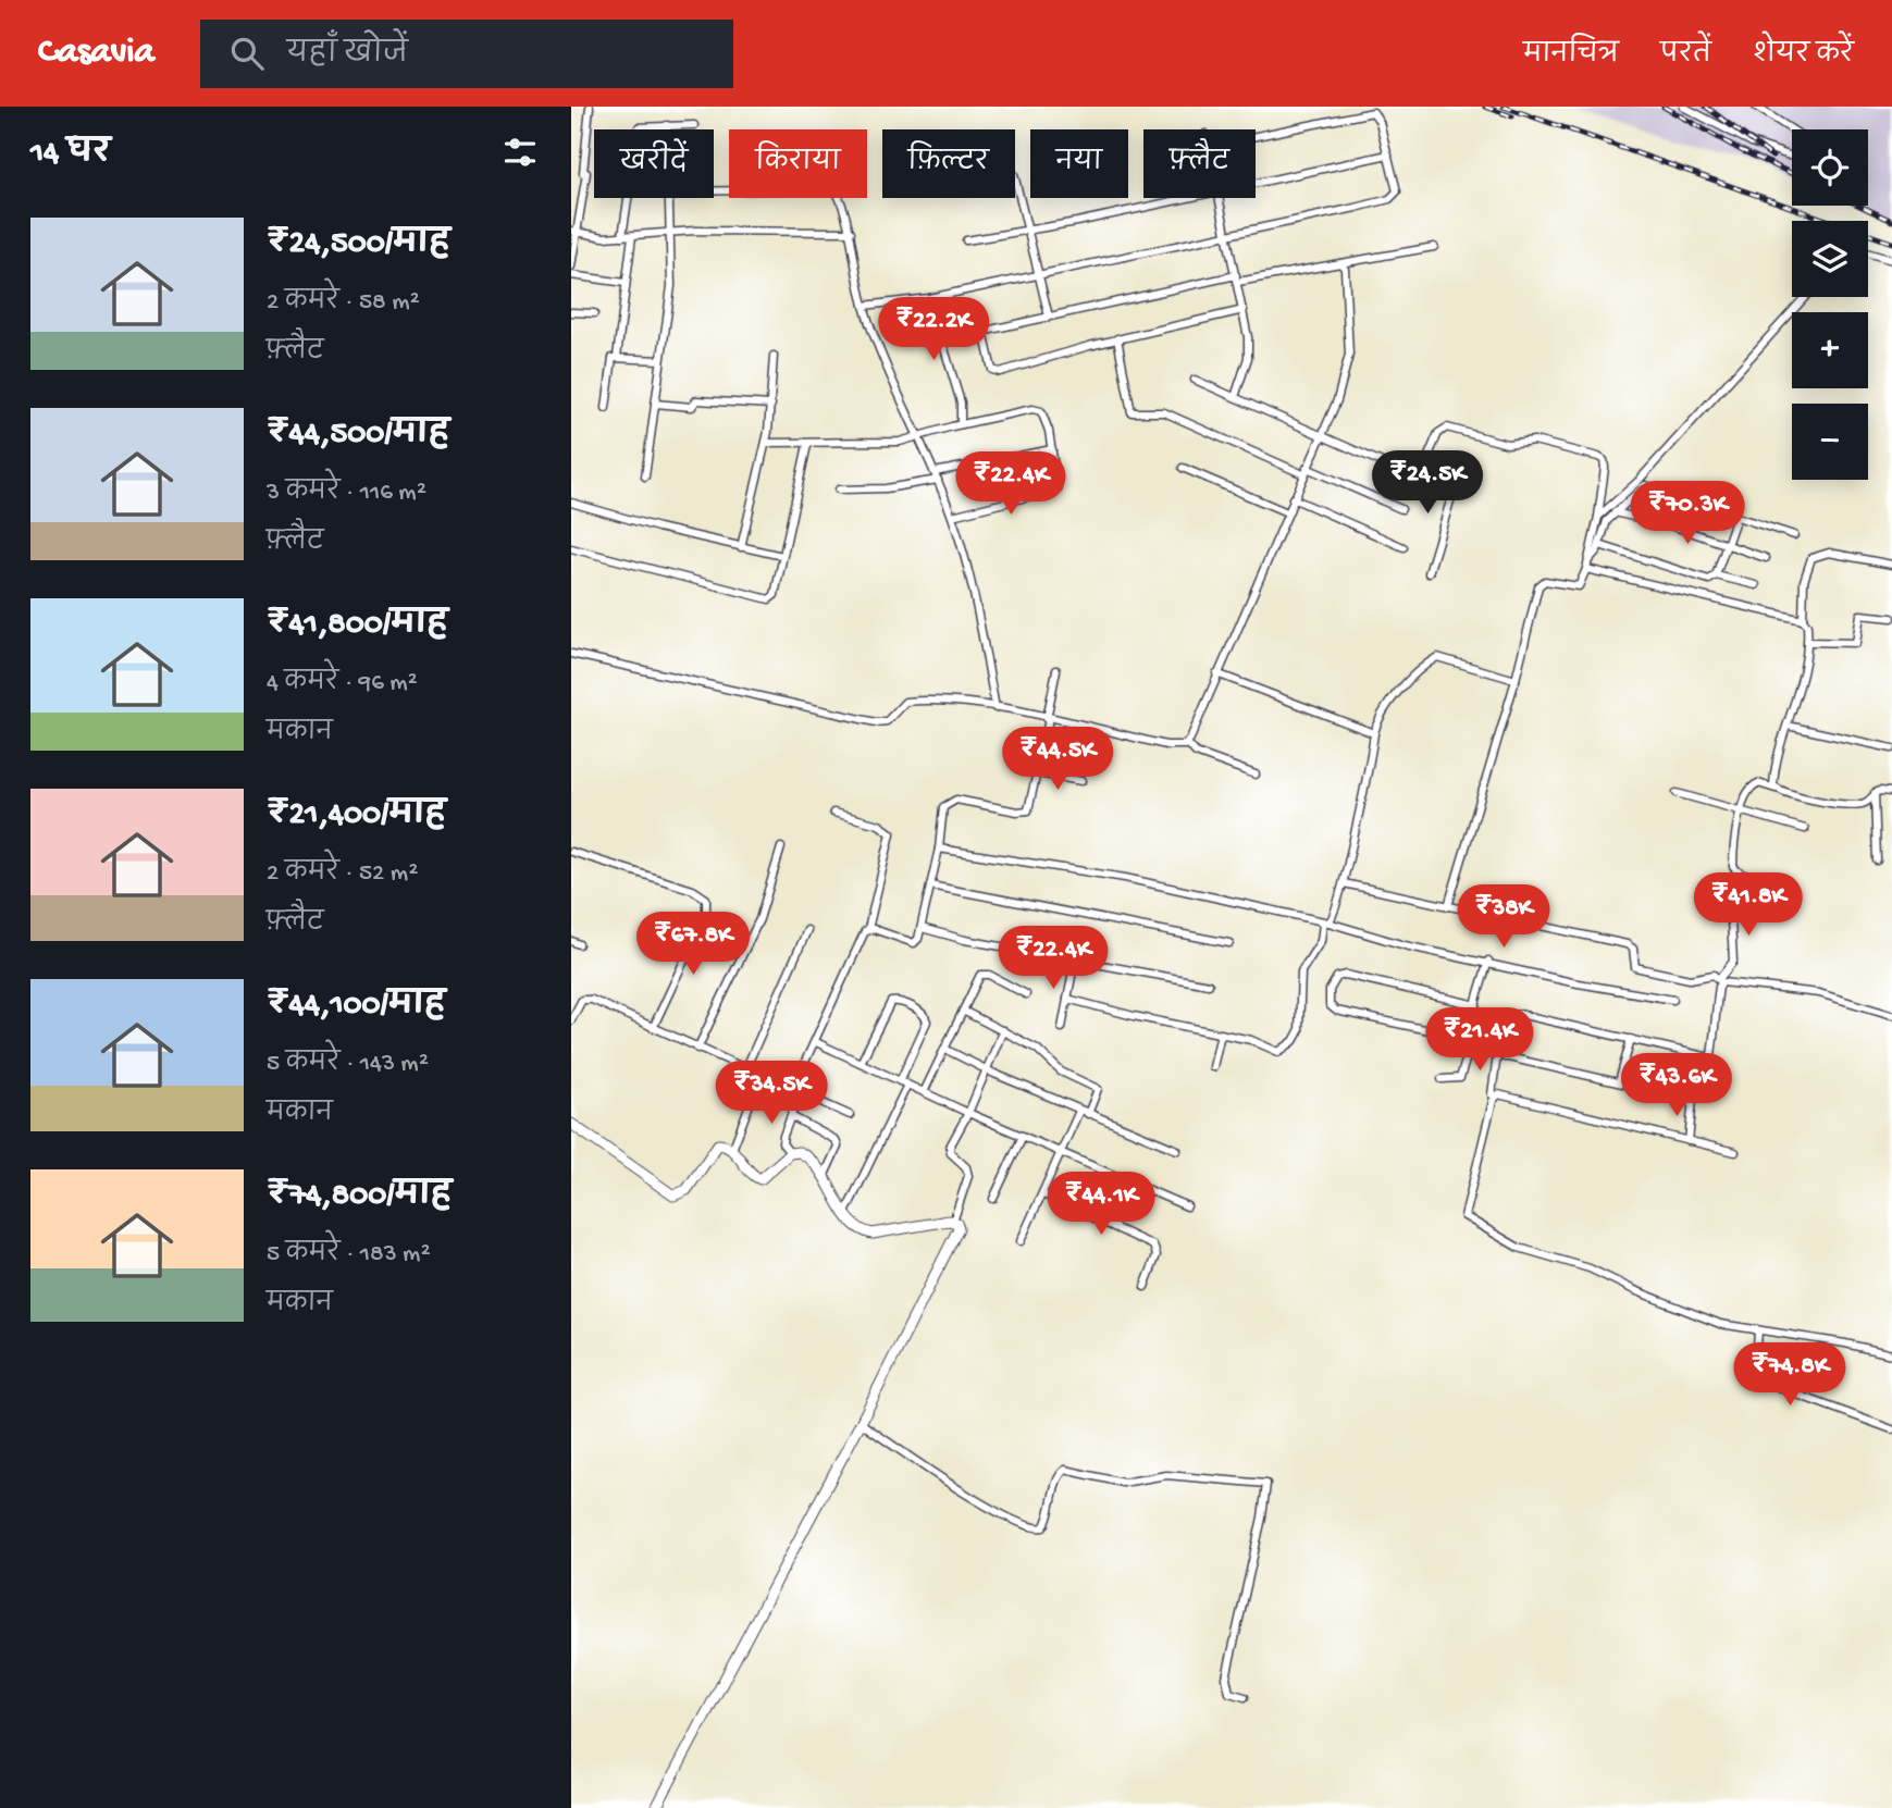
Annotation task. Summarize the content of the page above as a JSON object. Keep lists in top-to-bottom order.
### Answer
{
  "page": {
    "header": "Casavia",
    "search": "यहाँ खोजें",
    "nav": ["मानचित्र", "परतें", "शेयर करें"],
    "heading": "14 घर",
    "map_buttons": ["+", "−"],
    "chip": [
      "खरीदें",
      "किराया",
      "फ़िल्टर",
      "नया",
      "फ़्लैट"
    ],
    "list": [
      {
        "name": "₹24,500/माह",
        "note": "2 कमरे · 58 m² · फ़्लैट"
      },
      {
        "name": "₹44,500/माह",
        "note": "3 कमरे · 116 m² · फ़्लैट"
      },
      {
        "name": "₹41,800/माह",
        "note": "4 कमरे · 96 m² · मकान"
      },
      {
        "name": "₹21,400/माह",
        "note": "2 कमरे · 52 m² · फ़्लैट"
      },
      {
        "name": "₹44,100/माह",
        "note": "5 कमरे · 143 m² · मकान"
      },
      {
        "name": "₹74,800/माह",
        "note": "5 कमरे · 183 m² · मकान"
      }
    ],
    "price": [
      "₹22.2K",
      "₹24.5K",
      "₹22.4K",
      "₹70.3K",
      "₹44.5K",
      "₹41.8K",
      "₹38K",
      "₹67.8K",
      "₹22.4K",
      "₹21.4K",
      "₹43.6K",
      "₹34.5K",
      "₹44.1K",
      "₹74.8K"
    ]
  }
}
